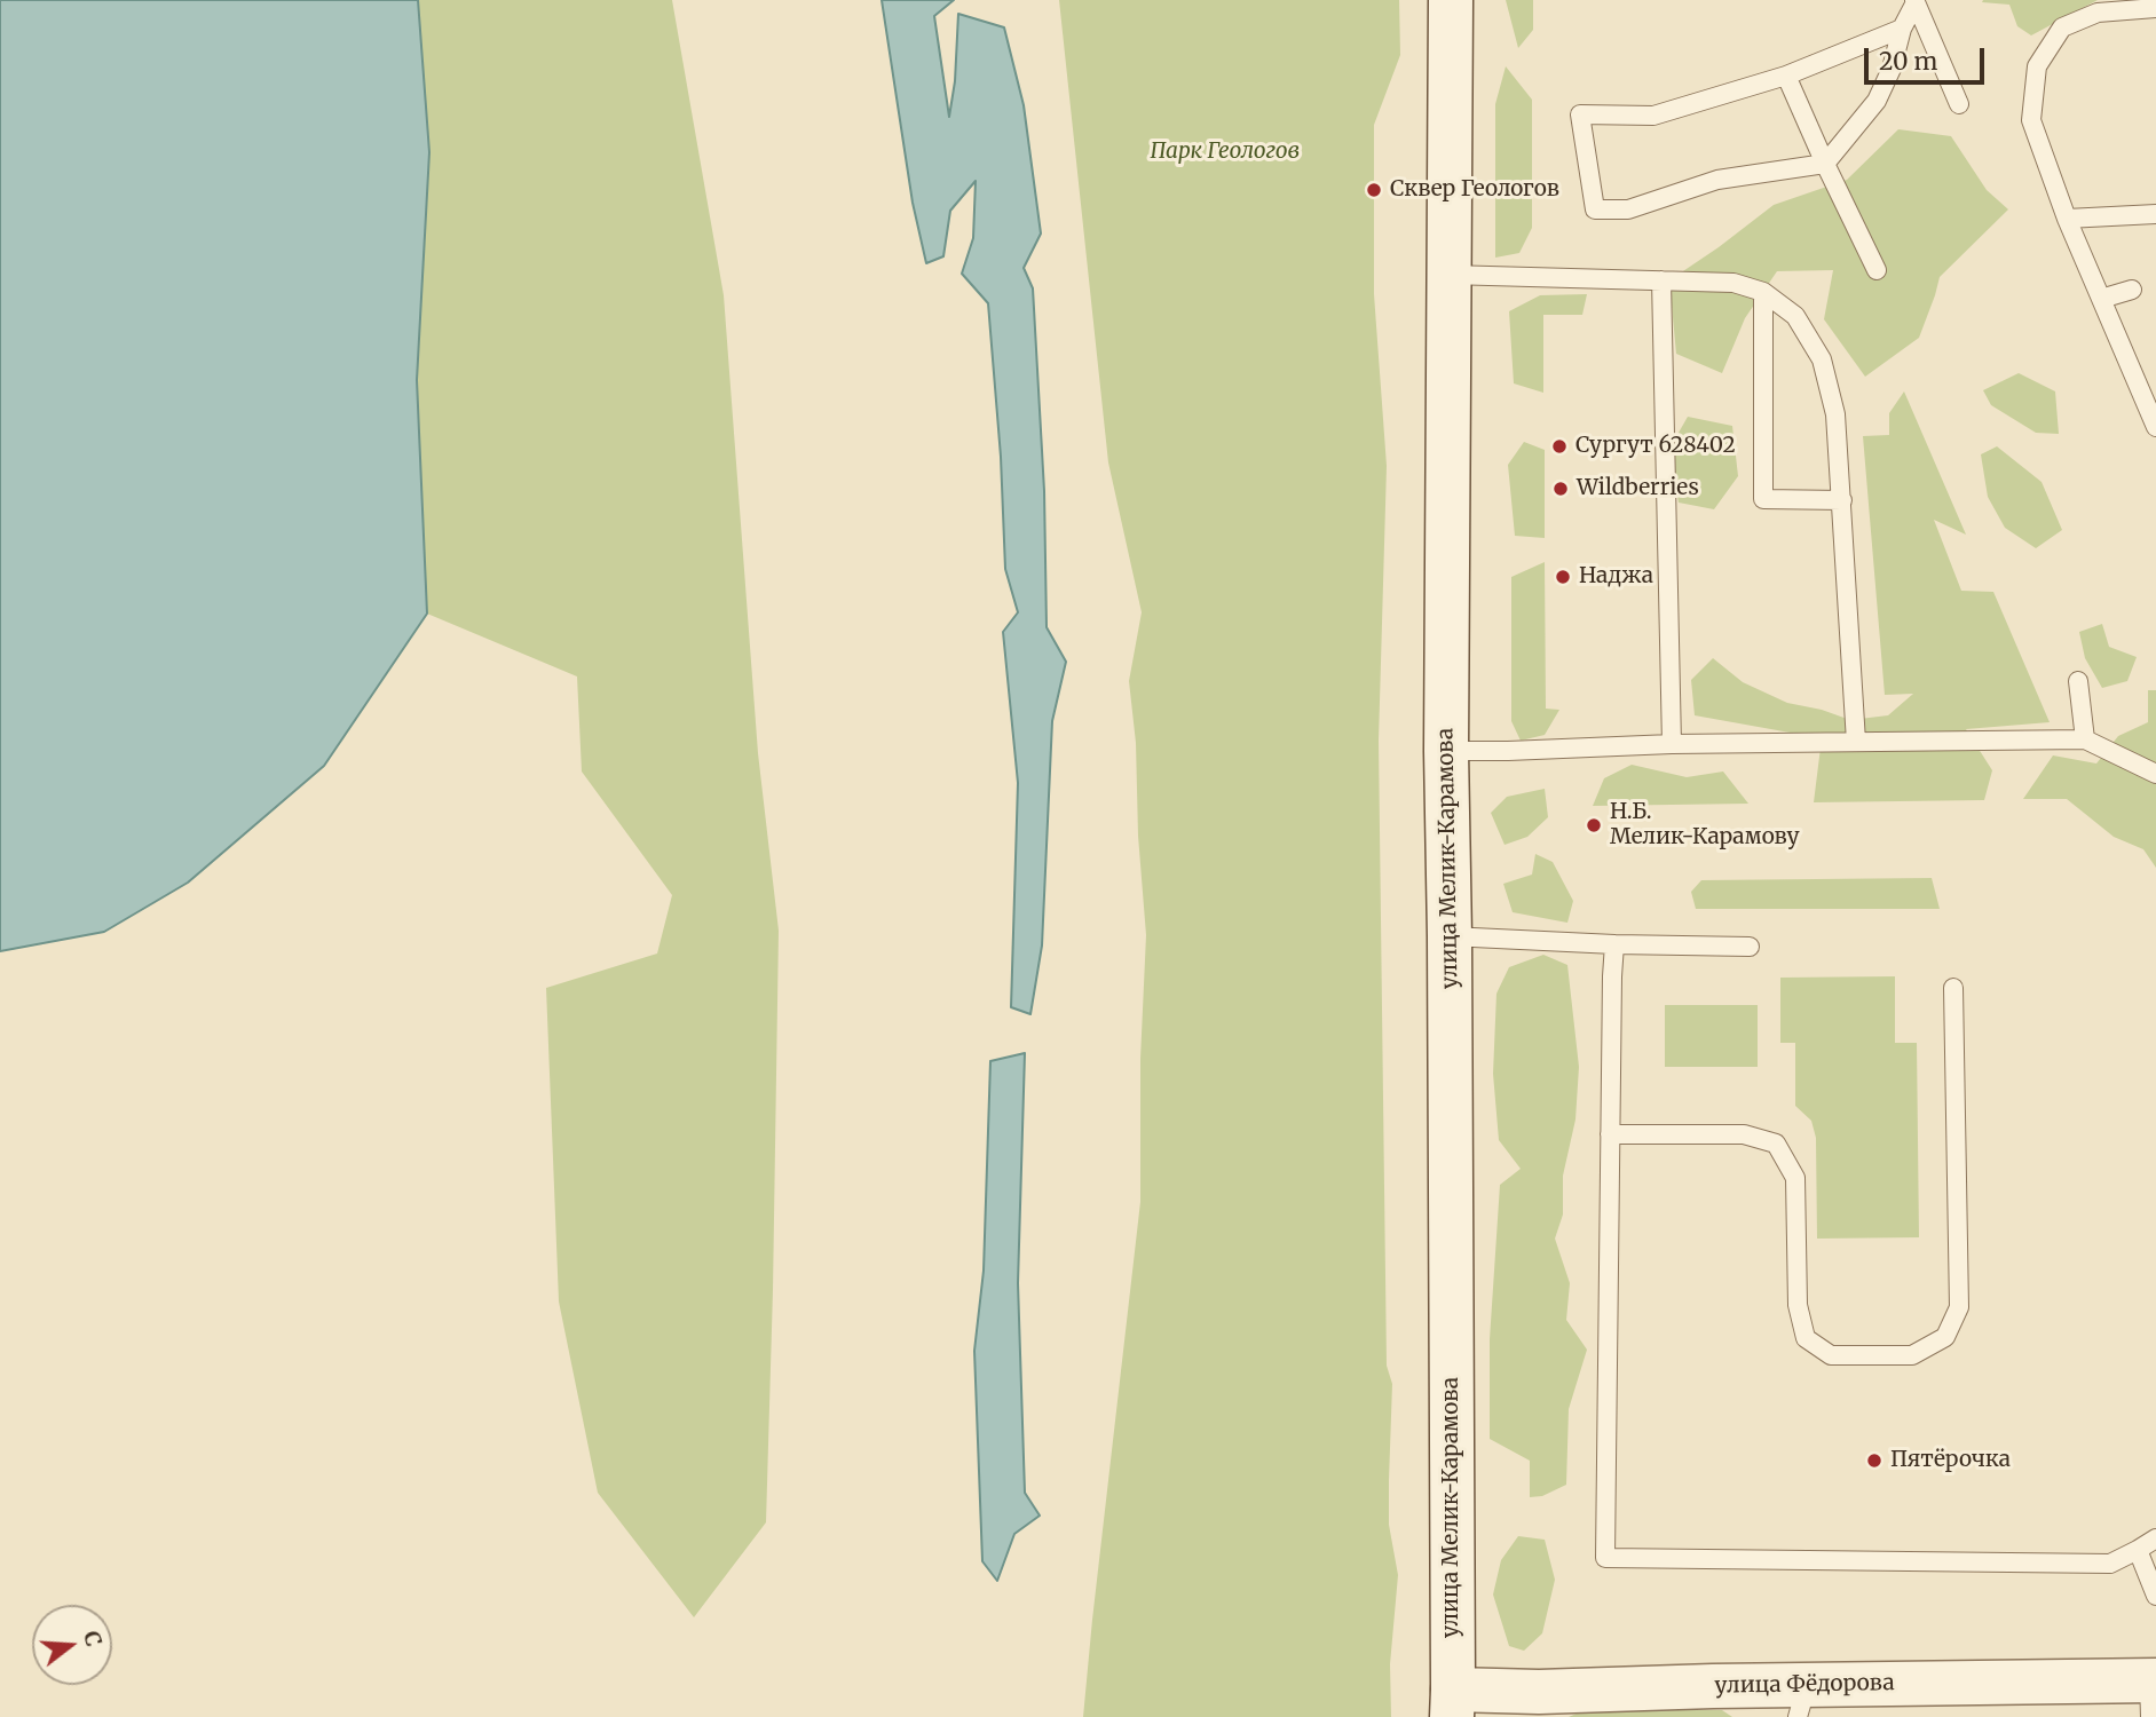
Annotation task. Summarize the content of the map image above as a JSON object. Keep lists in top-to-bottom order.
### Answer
{
  "streets": {
    "main road": ["улица Мелик-Карамова", "улица Фёдорова"]
  },
  "crossings": [
    ["улица Мелик-Карамова", "улица Фёдорова"]
  ],
  "parks": ["Парк Геологов"],
  "places": [
    "Сквер Геологов",
    "Сургут 628402",
    "Wildberries",
    "Наджа",
    "Н.Б. Мелик-Карамову",
    "Пятёрочка"
  ],
  "scale_bar": "20 m",
  "north": "right"
}
